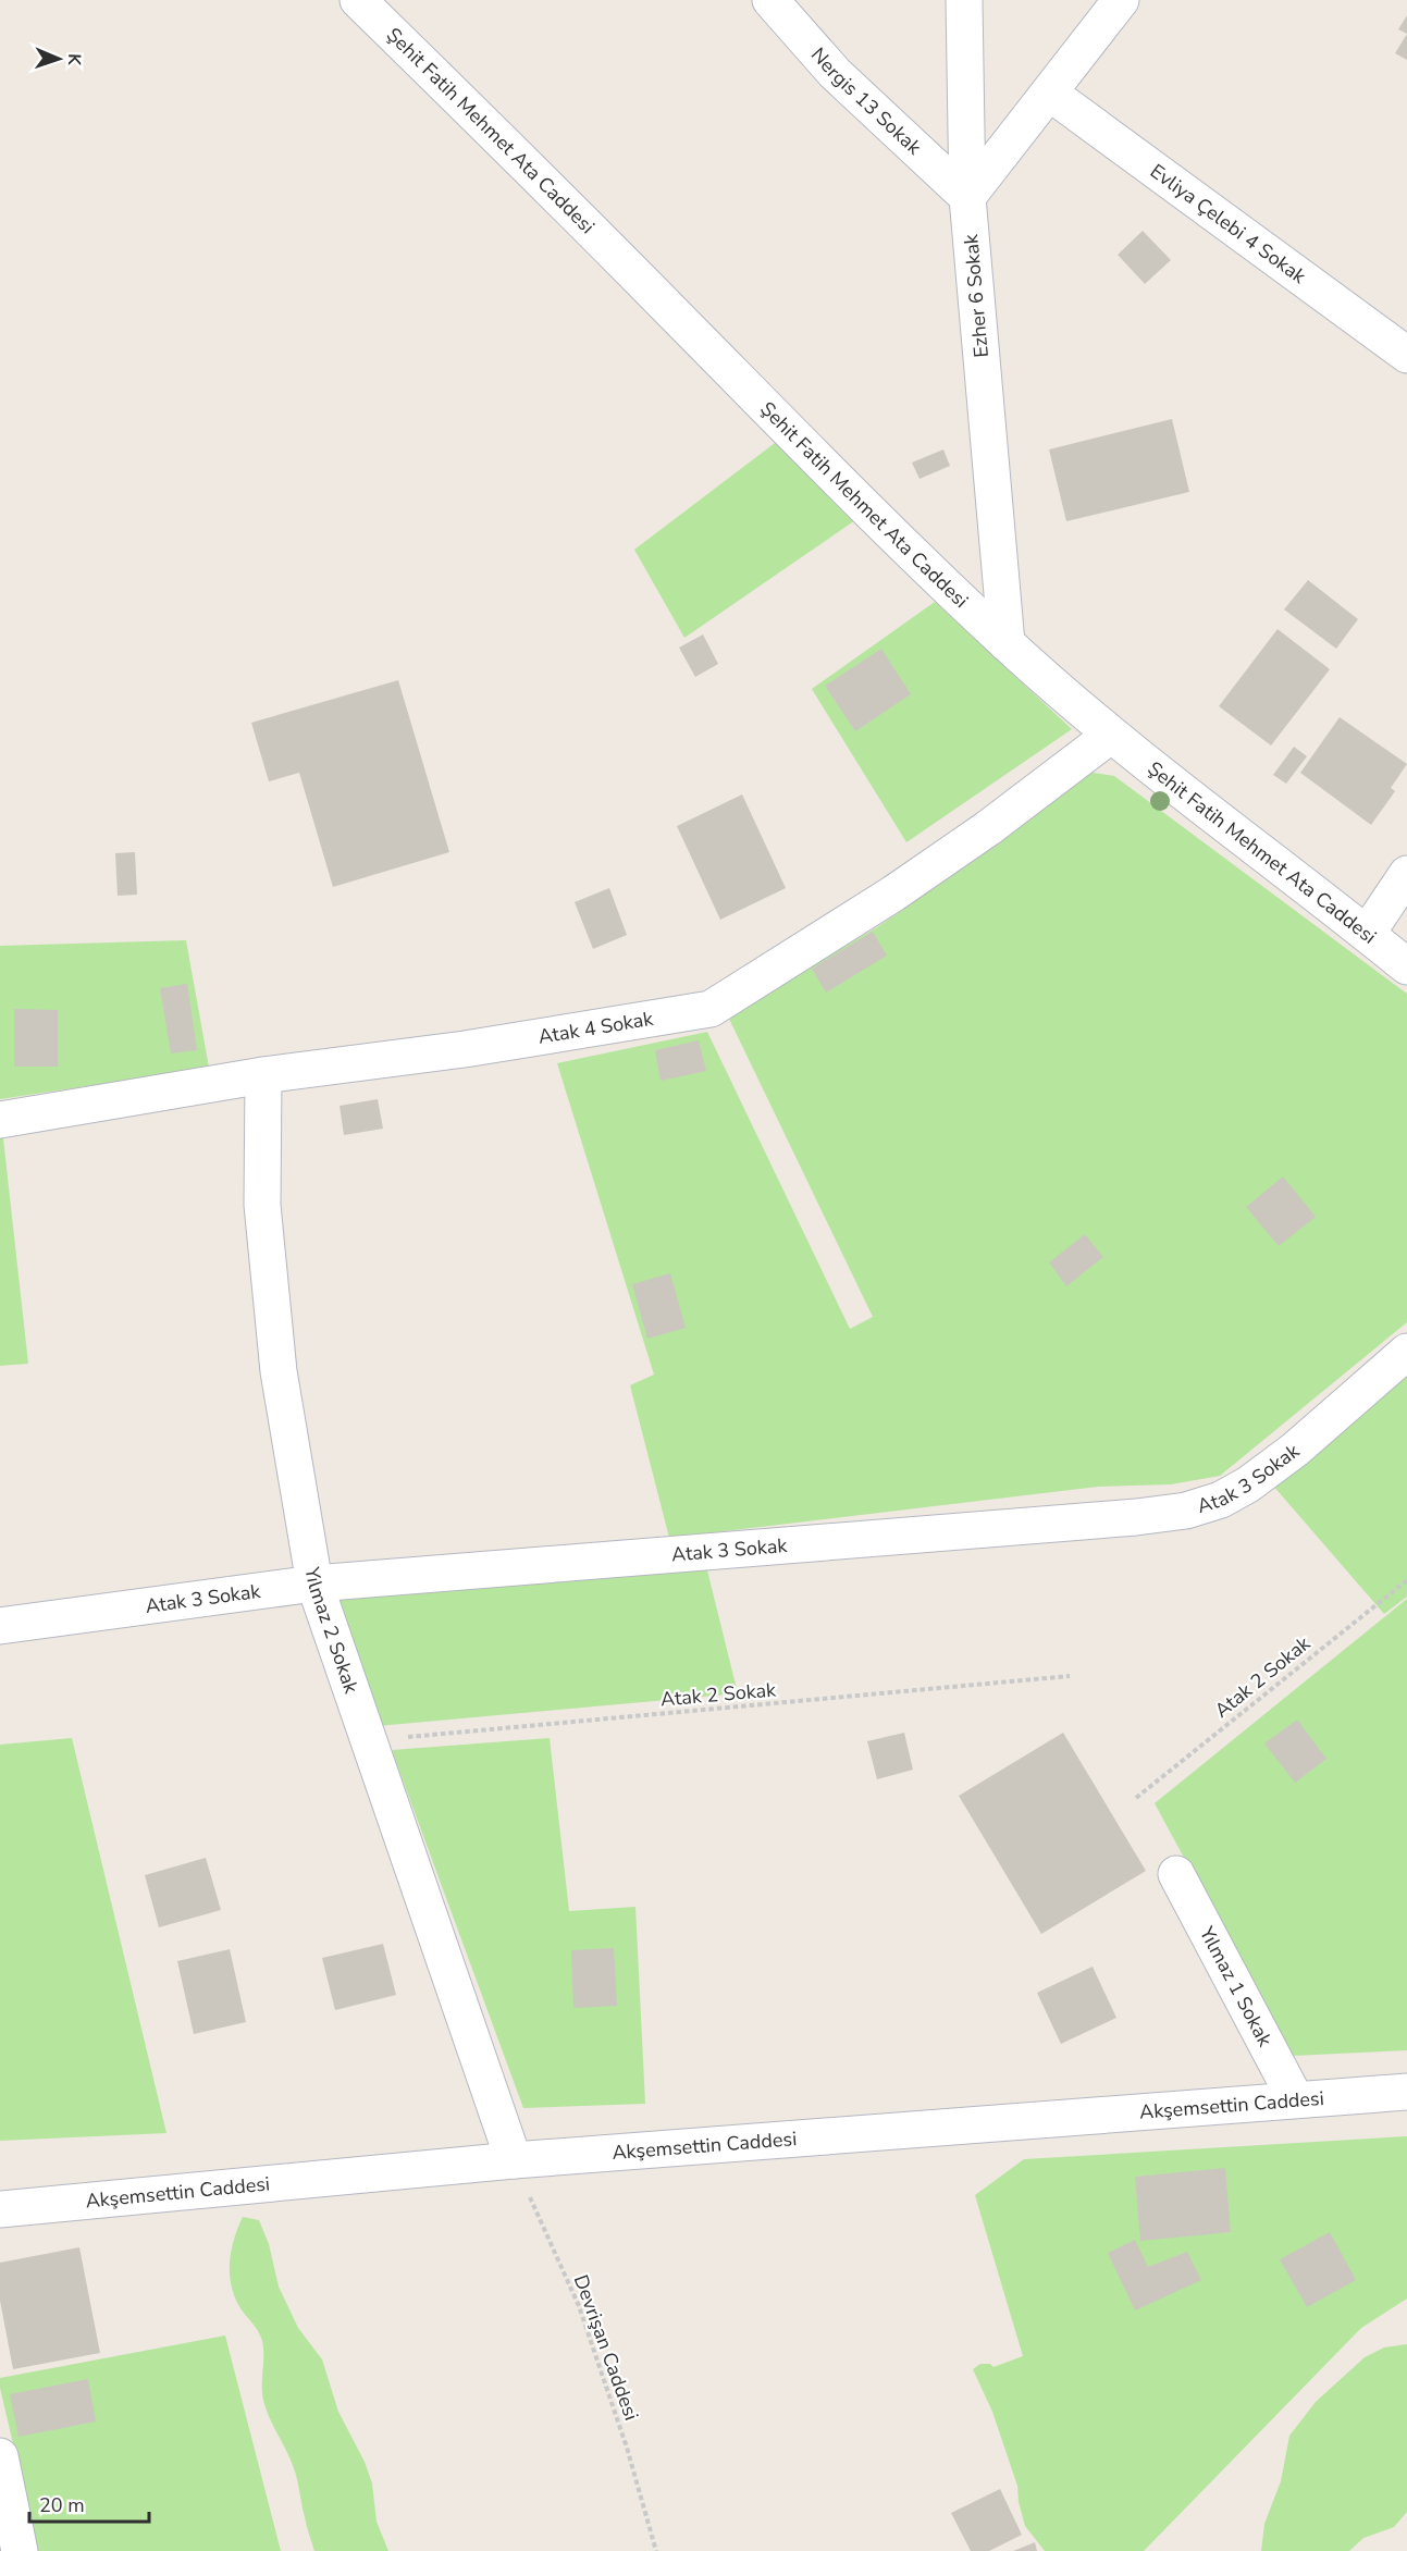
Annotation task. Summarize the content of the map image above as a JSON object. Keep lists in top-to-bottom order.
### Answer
{
  "streets": {
    "street": [
      "Nergis 13 Sokak",
      "Şehit Fatih Mehmet Ata Caddesi",
      "Evliya Çelebi 4 Sokak",
      "Ezher 6 Sokak",
      "Atak 4 Sokak",
      "Atak 3 Sokak",
      "Yılmaz 2 Sokak",
      "Yılmaz 1 Sokak",
      "Akşemsettin Caddesi"
    ],
    "path": ["Atak 2 Sokak", "Devrişan Caddesi"]
  },
  "crossings": [
    ["Nergis 13 Sokak", "Ezher 6 Sokak"],
    ["Şehit Fatih Mehmet Ata Caddesi", "Ezher 6 Sokak"],
    ["Şehit Fatih Mehmet Ata Caddesi", "Atak 4 Sokak"],
    ["Atak 4 Sokak", "Yılmaz 2 Sokak"],
    ["Atak 3 Sokak", "Yılmaz 2 Sokak"],
    ["Yılmaz 2 Sokak", "Atak 2 Sokak"],
    ["Yılmaz 2 Sokak", "Akşemsettin Caddesi"],
    ["Yılmaz 2 Sokak", "Devrişan Caddesi"],
    ["Yılmaz 1 Sokak", "Akşemsettin Caddesi"],
    ["Akşemsettin Caddesi", "Devrişan Caddesi"]
  ],
  "scale_bar": "20 m",
  "north": "right"
}
